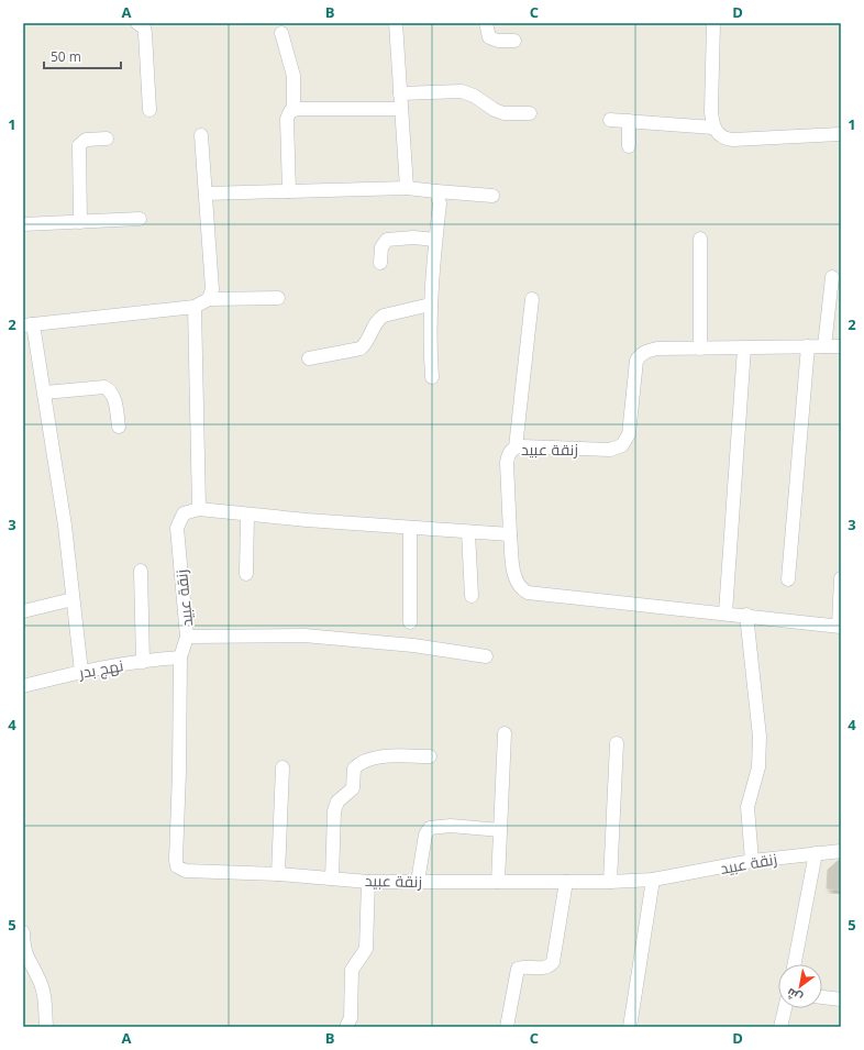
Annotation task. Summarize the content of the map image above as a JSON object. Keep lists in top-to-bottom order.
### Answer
{
  "streets": {
    "street": ["زنقة عبيد", "نهج بدر"]
  },
  "crossings": [
    ["زنقة عبيد", "نهج بدر"]
  ],
  "scale_bar": "50 m",
  "north": "bottom left",
  "grid": {
    "columns": [
      "A",
      "B",
      "C",
      "D"
    ],
    "rows": [
      "1",
      "2",
      "3",
      "4",
      "5"
    ]
  }
}
